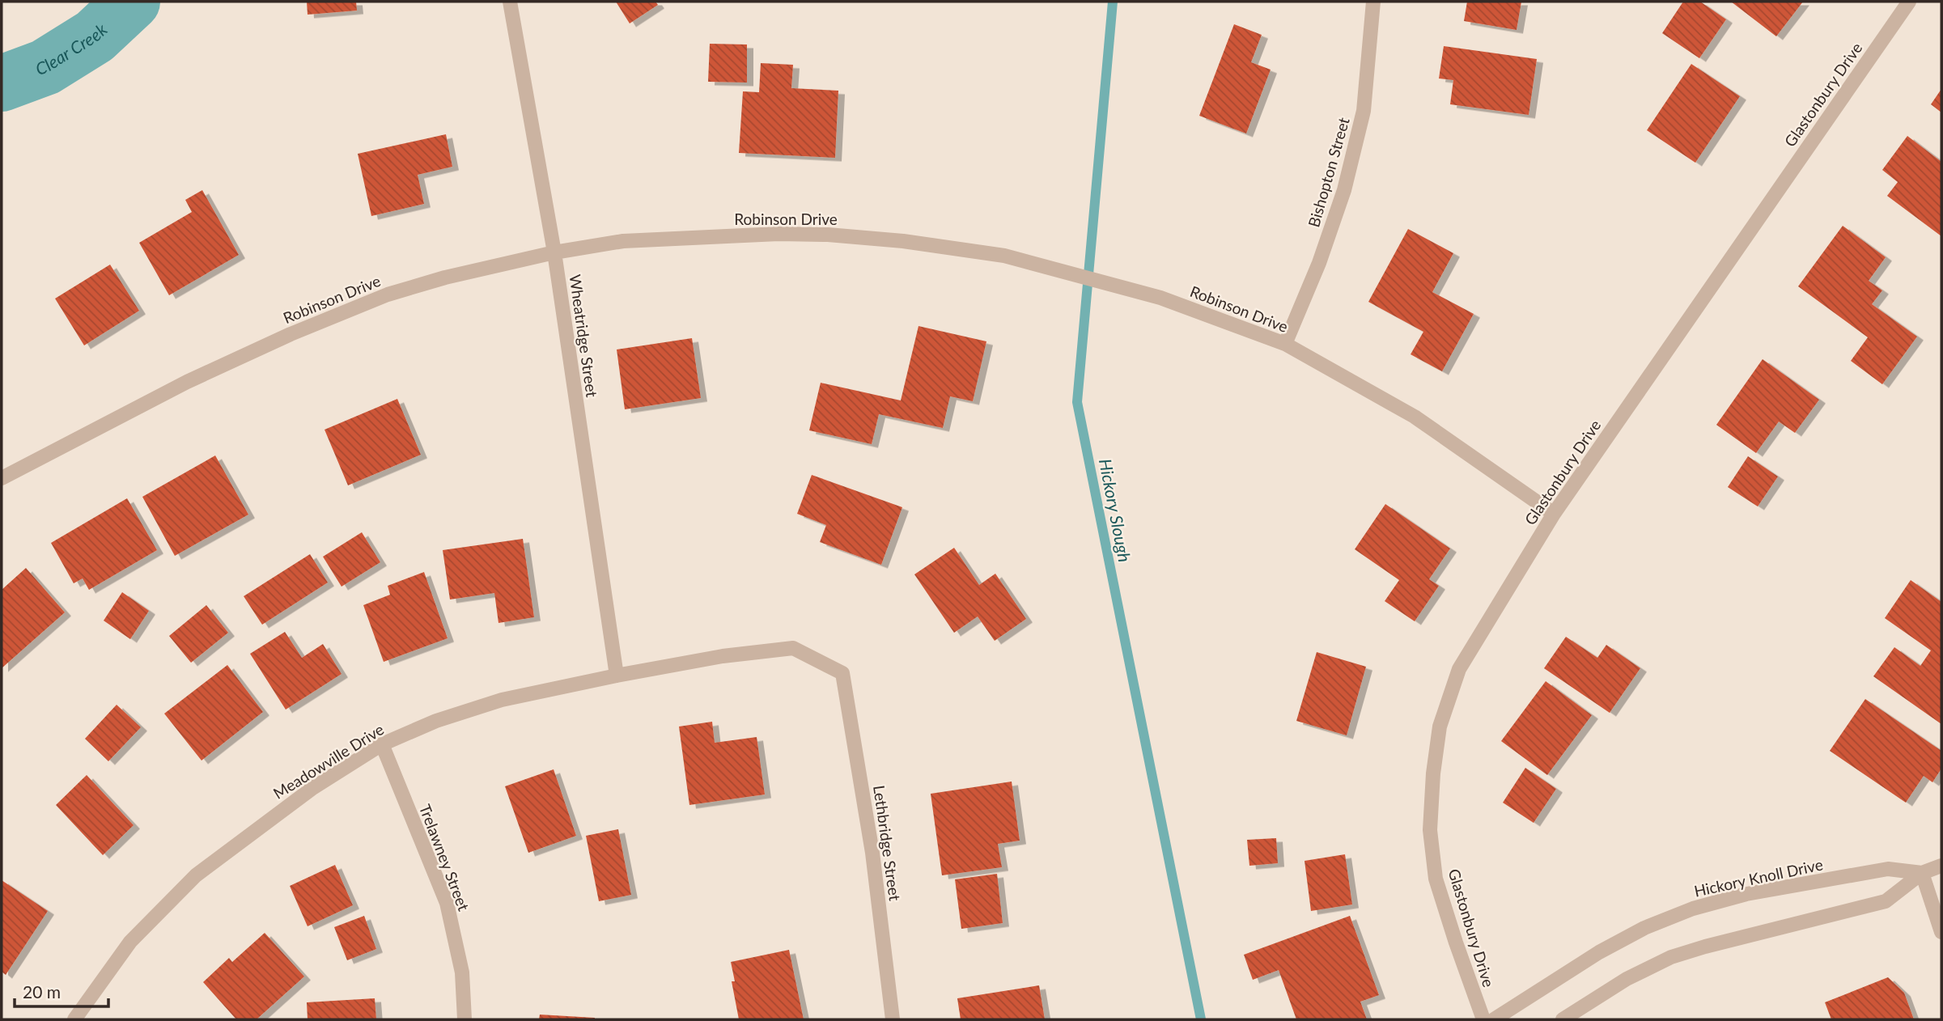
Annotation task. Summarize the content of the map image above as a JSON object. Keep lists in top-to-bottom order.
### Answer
{
  "streets": {
    "street": [
      "Glastonbury Drive",
      "Bishopton Street",
      "Robinson Drive",
      "Wheatridge Street",
      "Meadowville Drive",
      "Lethbridge Street",
      "Trelawney Street",
      "Hickory Knoll Drive"
    ]
  },
  "crossings": [
    ["Glastonbury Drive", "Robinson Drive"],
    ["Bishopton Street", "Robinson Drive"],
    ["Robinson Drive", "Wheatridge Street"],
    ["Wheatridge Street", "Meadowville Drive"],
    ["Meadowville Drive", "Lethbridge Street"],
    ["Meadowville Drive", "Trelawney Street"]
  ],
  "water": ["Clear Creek", "Hickory Slough"],
  "scale_bar": "20 m"
}
